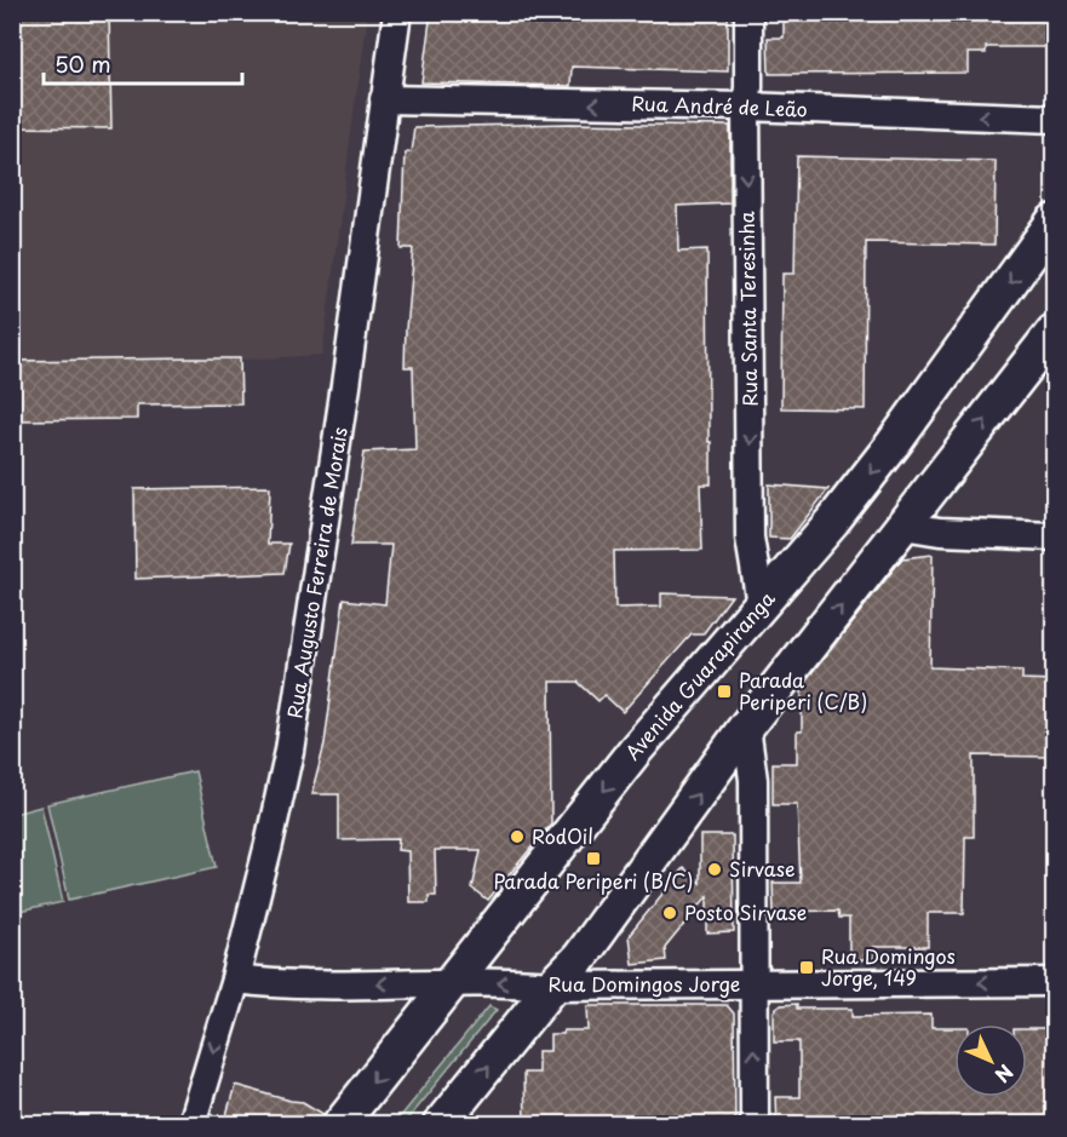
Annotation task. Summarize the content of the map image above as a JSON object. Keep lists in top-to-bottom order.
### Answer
{
  "streets": {
    "main road": ["Avenida Guarapiranga"],
    "street": [
      "Rua André de Leão",
      "Rua Santa Teresinha",
      "Rua Augusto Ferreira de Morais",
      "Rua Domingos Jorge"
    ]
  },
  "crossings": [
    ["Rua André de Leão", "Rua Santa Teresinha"],
    ["Rua André de Leão", "Rua Augusto Ferreira de Morais"],
    ["Rua Santa Teresinha", "Avenida Guarapiranga"],
    ["Rua Augusto Ferreira de Morais", "Rua Domingos Jorge"],
    ["Avenida Guarapiranga", "Rua Domingos Jorge"]
  ],
  "one_way": ["Rua André de Leão", "Rua Santa Teresinha", "Rua Domingos Jorge"],
  "places": {
    "transit": ["Parada Periperi (C/B)", "Parada Periperi (B/C)", "Rua Domingos Jorge, 149"],
    "other": ["RodOil", "Sirvase", "Posto Sirvase"]
  },
  "scale_bar": "50 m",
  "north": "bottom right"
}
